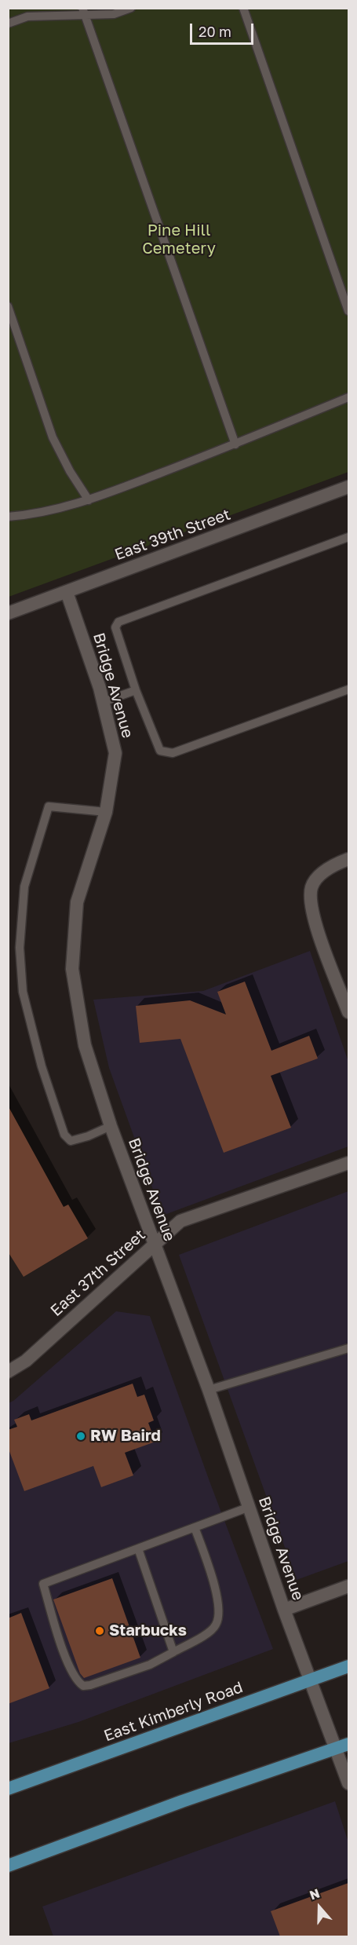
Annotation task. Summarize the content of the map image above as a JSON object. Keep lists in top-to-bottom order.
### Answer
{
  "streets": {
    "main road": ["East Kimberly Road"],
    "street": ["East 39th Street", "Bridge Avenue", "East 37th Street"]
  },
  "crossings": [
    ["East 39th Street", "Bridge Avenue"],
    ["Bridge Avenue", "East 37th Street"],
    ["Bridge Avenue", "East Kimberly Road"]
  ],
  "parks": ["Pine Hill Cemetery"],
  "places": ["RW Baird", "Starbucks"],
  "scale_bar": "20 m",
  "north": "top"
}
